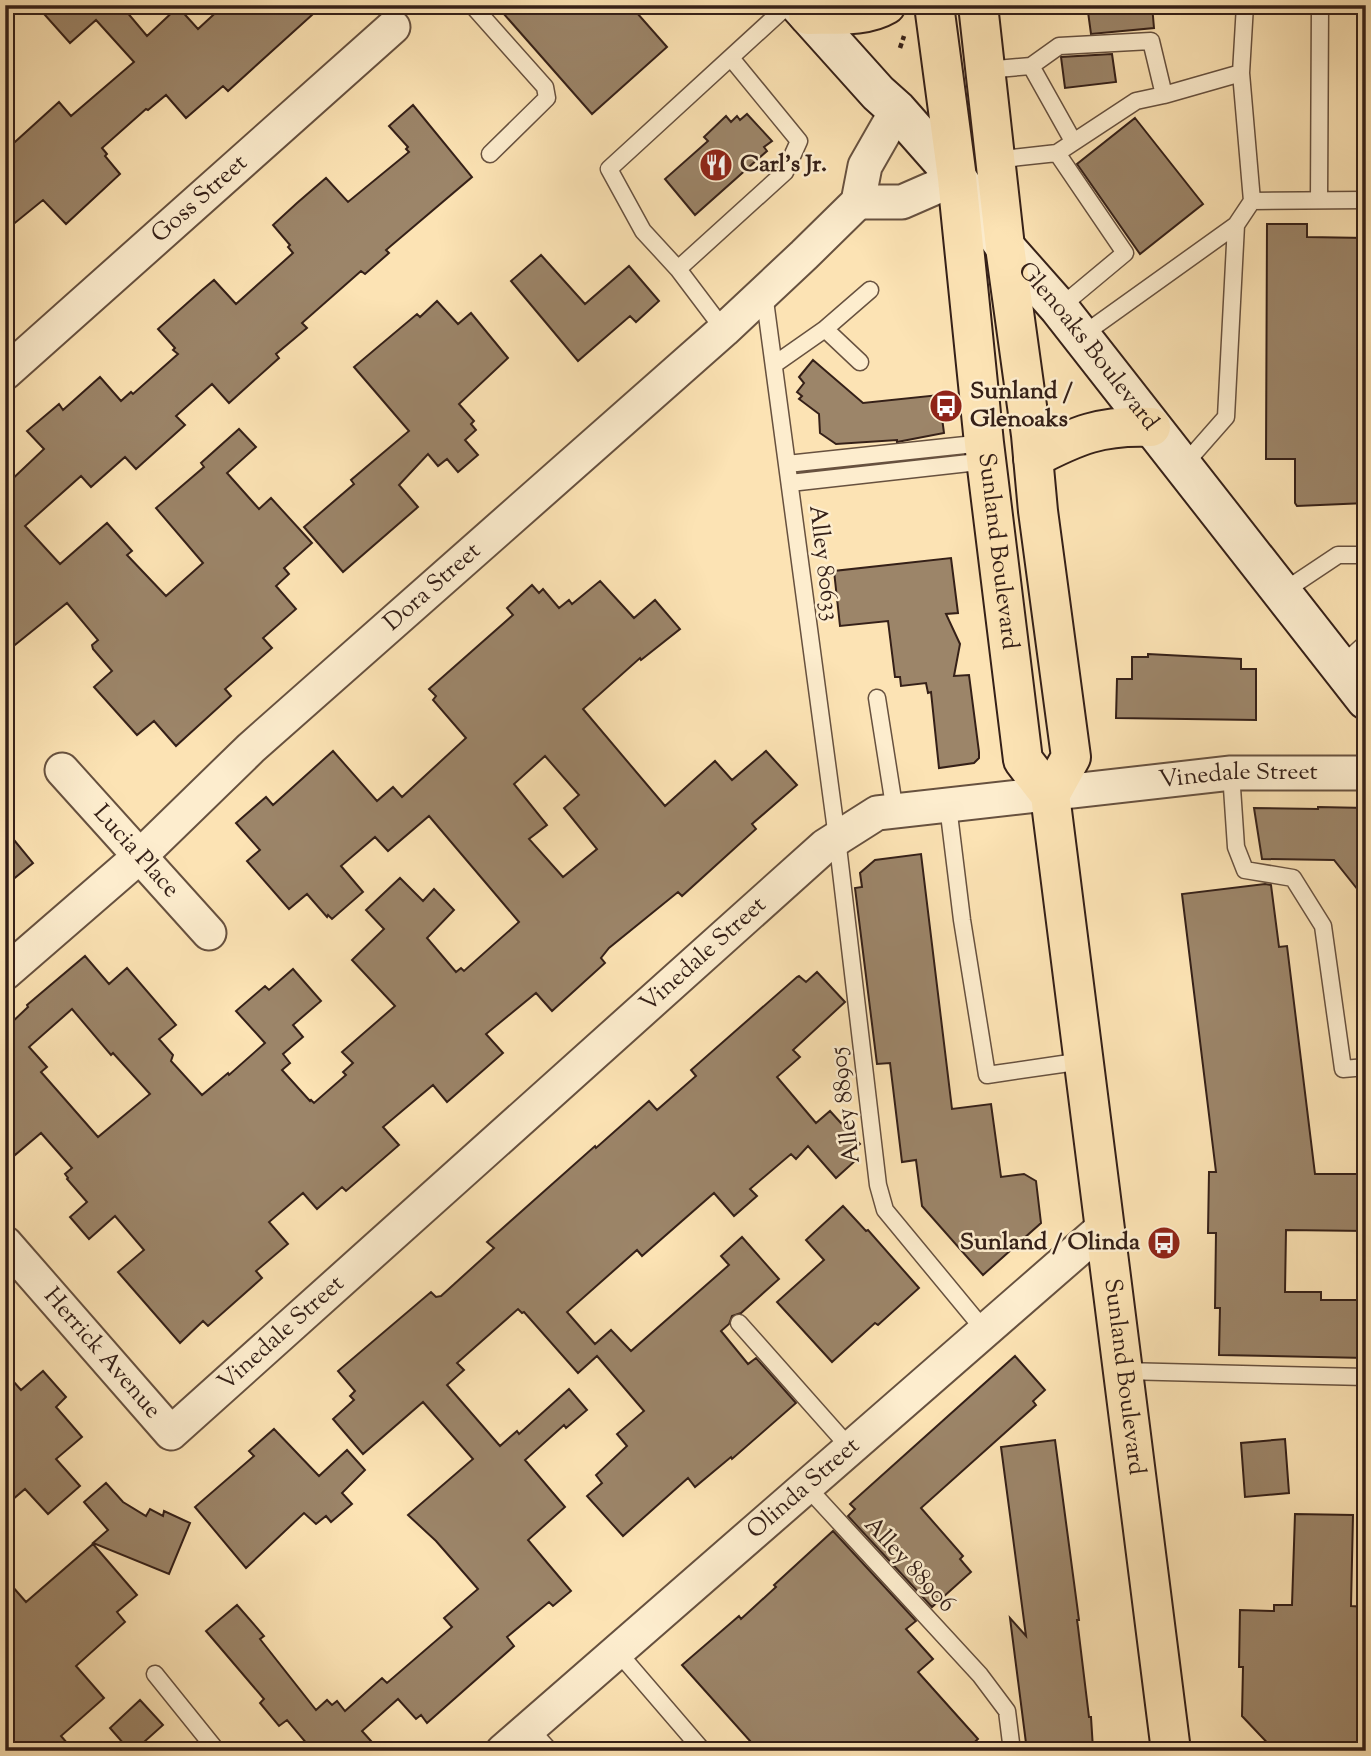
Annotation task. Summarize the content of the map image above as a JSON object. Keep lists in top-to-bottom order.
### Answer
{
  "streets": {
    "main road": ["Glenoaks Boulevard", "Sunland Boulevard"],
    "street": [
      "Goss Street",
      "Dora Street",
      "Vinedale Street",
      "Lucia Place",
      "Herrick Avenue",
      "Olinda Street"
    ],
    "lane": ["Alley 80633", "Alley 88905", "Alley 88906"]
  },
  "crossings": [
    ["Glenoaks Boulevard", "Sunland Boulevard"],
    ["Sunland Boulevard", "Vinedale Street"],
    ["Sunland Boulevard", "Olinda Street"],
    ["Alley 80633", "Dora Street"],
    ["Alley 80633", "Vinedale Street"],
    ["Alley 80633", "Alley 88905"],
    ["Dora Street", "Lucia Place"],
    ["Vinedale Street", "Alley 88905"],
    ["Vinedale Street", "Herrick Avenue"],
    ["Alley 88905", "Olinda Street"],
    ["Olinda Street", "Alley 88906"]
  ],
  "places": {
    "restaurant": ["Carl's Jr."],
    "bus stop": ["Sunland / Glenoaks", "Sunland / Olinda"]
  }
}
